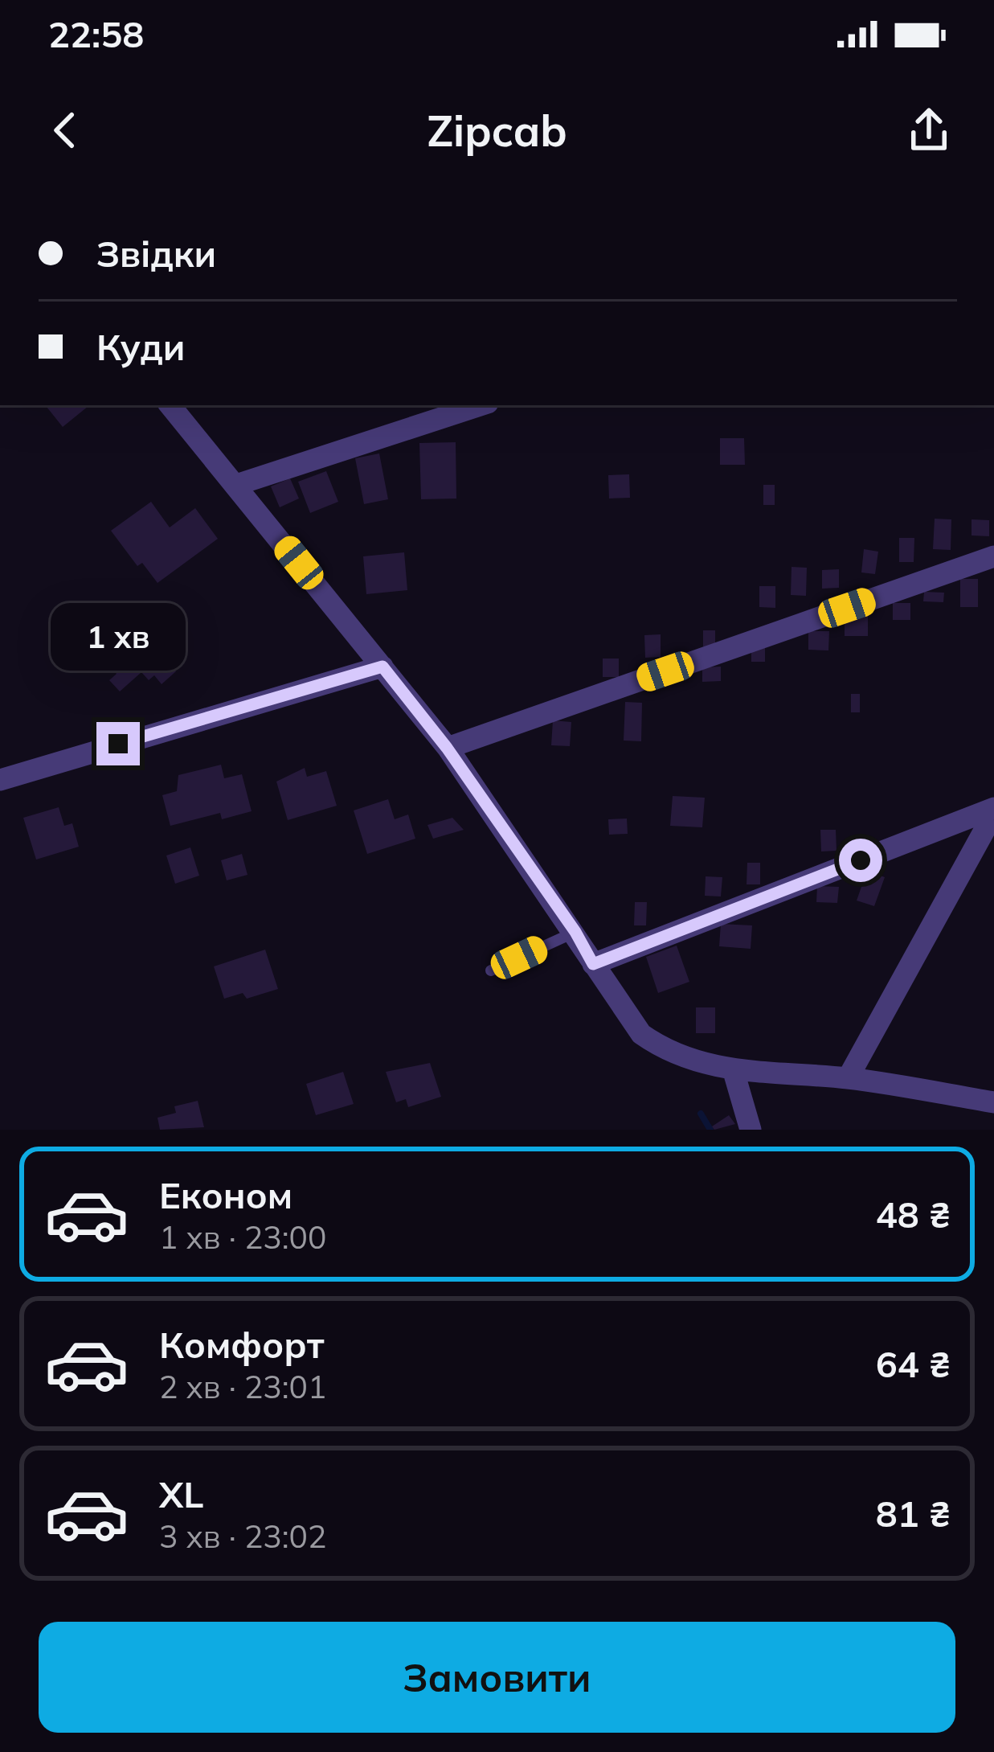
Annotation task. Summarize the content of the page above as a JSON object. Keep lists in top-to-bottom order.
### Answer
{
  "page": {
    "status": "22:58",
    "header": "Zipcab",
    "banner": ["Звідки", "Куди"],
    "bubble": "1 хв",
    "list": [
      {
        "name": "Економ",
        "note": "1 хв · 23:00",
        "value": "48 ₴"
      },
      {
        "name": "Комфорт",
        "note": "2 хв · 23:01",
        "value": "64 ₴"
      },
      {
        "name": "XL",
        "note": "3 хв · 23:02",
        "value": "81 ₴"
      }
    ],
    "buttons": "Замовити"
  }
}
